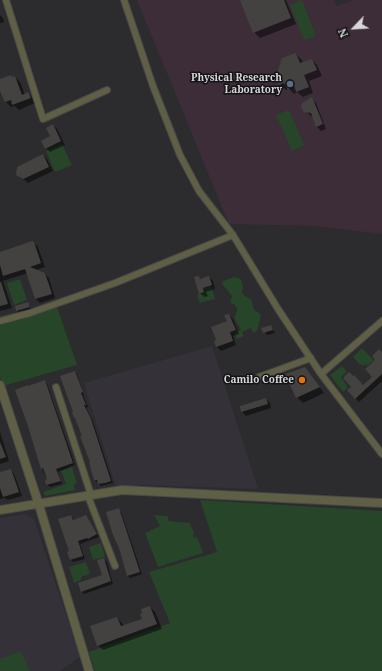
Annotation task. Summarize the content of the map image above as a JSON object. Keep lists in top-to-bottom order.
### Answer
{
  "places": ["Physical Research Laboratory", "Camilo Coffee"],
  "north": "bottom left"
}
